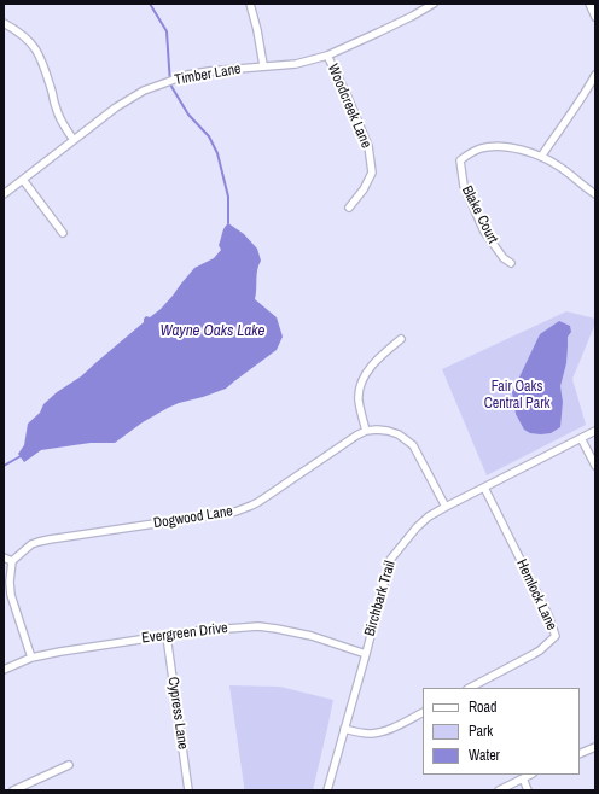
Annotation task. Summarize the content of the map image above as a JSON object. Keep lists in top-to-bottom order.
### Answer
{
  "streets": {
    "street": [
      "Timber Lane",
      "Woodcreek Lane",
      "Blake Court",
      "Dogwood Lane",
      "Hemlock Lane",
      "Birchbark Trail",
      "Evergreen Drive",
      "Cypress Lane"
    ]
  },
  "crossings": [
    ["Timber Lane", "Woodcreek Lane"],
    ["Hemlock Lane", "Birchbark Trail"],
    ["Birchbark Trail", "Evergreen Drive"],
    ["Evergreen Drive", "Cypress Lane"]
  ],
  "water": ["Wayne Oaks Lake"],
  "parks": ["Fair Oaks Central Park"],
  "legend": ["Road", "Park", "Water"]
}
